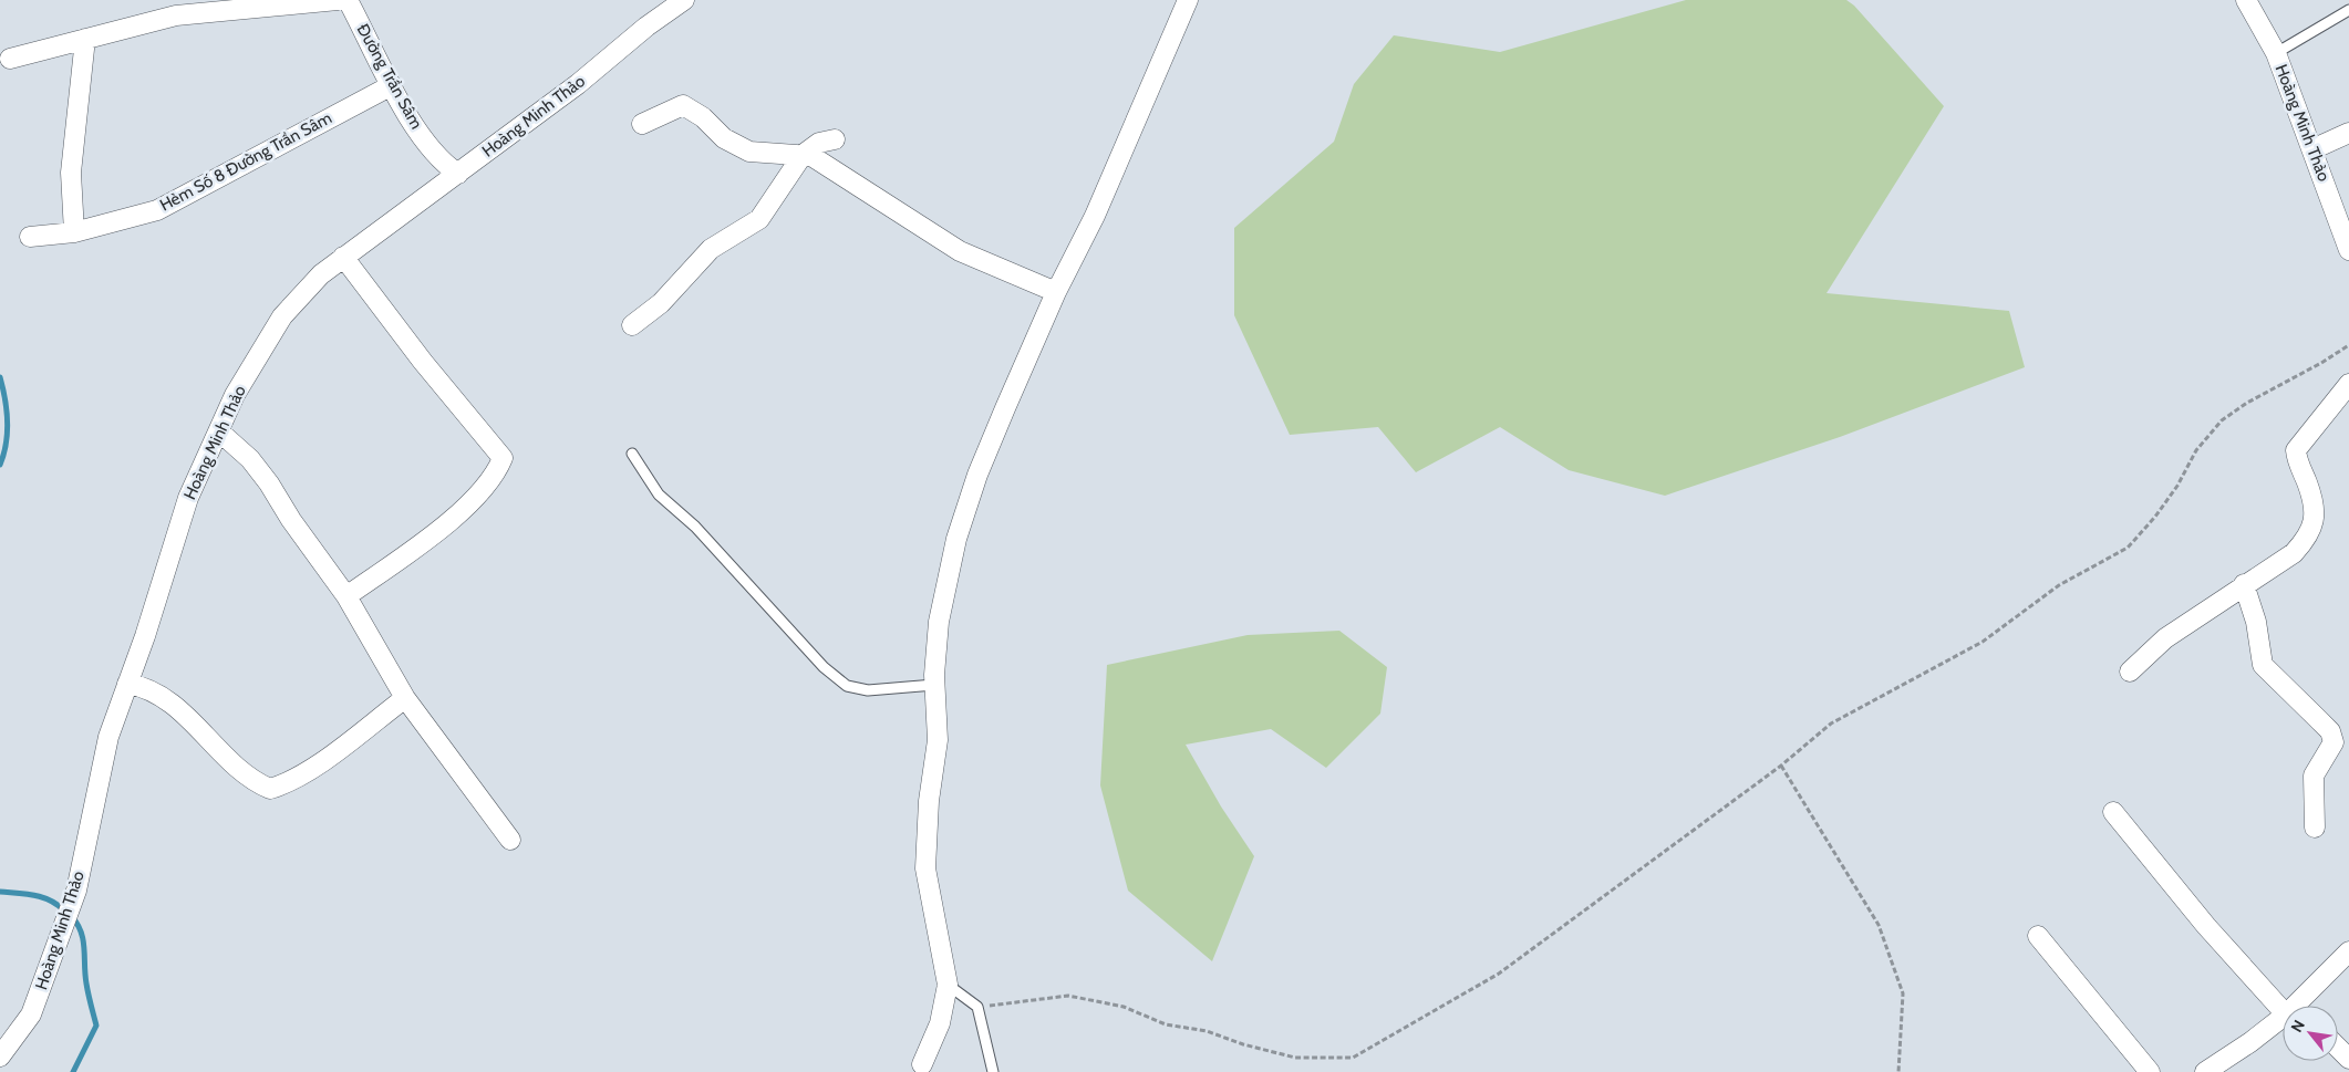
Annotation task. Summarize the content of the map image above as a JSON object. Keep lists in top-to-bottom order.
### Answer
{
  "streets": {
    "street": ["Đường Trần Sâm", "Hoàng Minh Thảo", "Hẻm Số 8 Đường Trần Sâm"]
  },
  "crossings": [
    ["Đường Trần Sâm", "Hoàng Minh Thảo"],
    ["Đường Trần Sâm", "Hẻm Số 8 Đường Trần Sâm"]
  ],
  "north": "top left"
}
